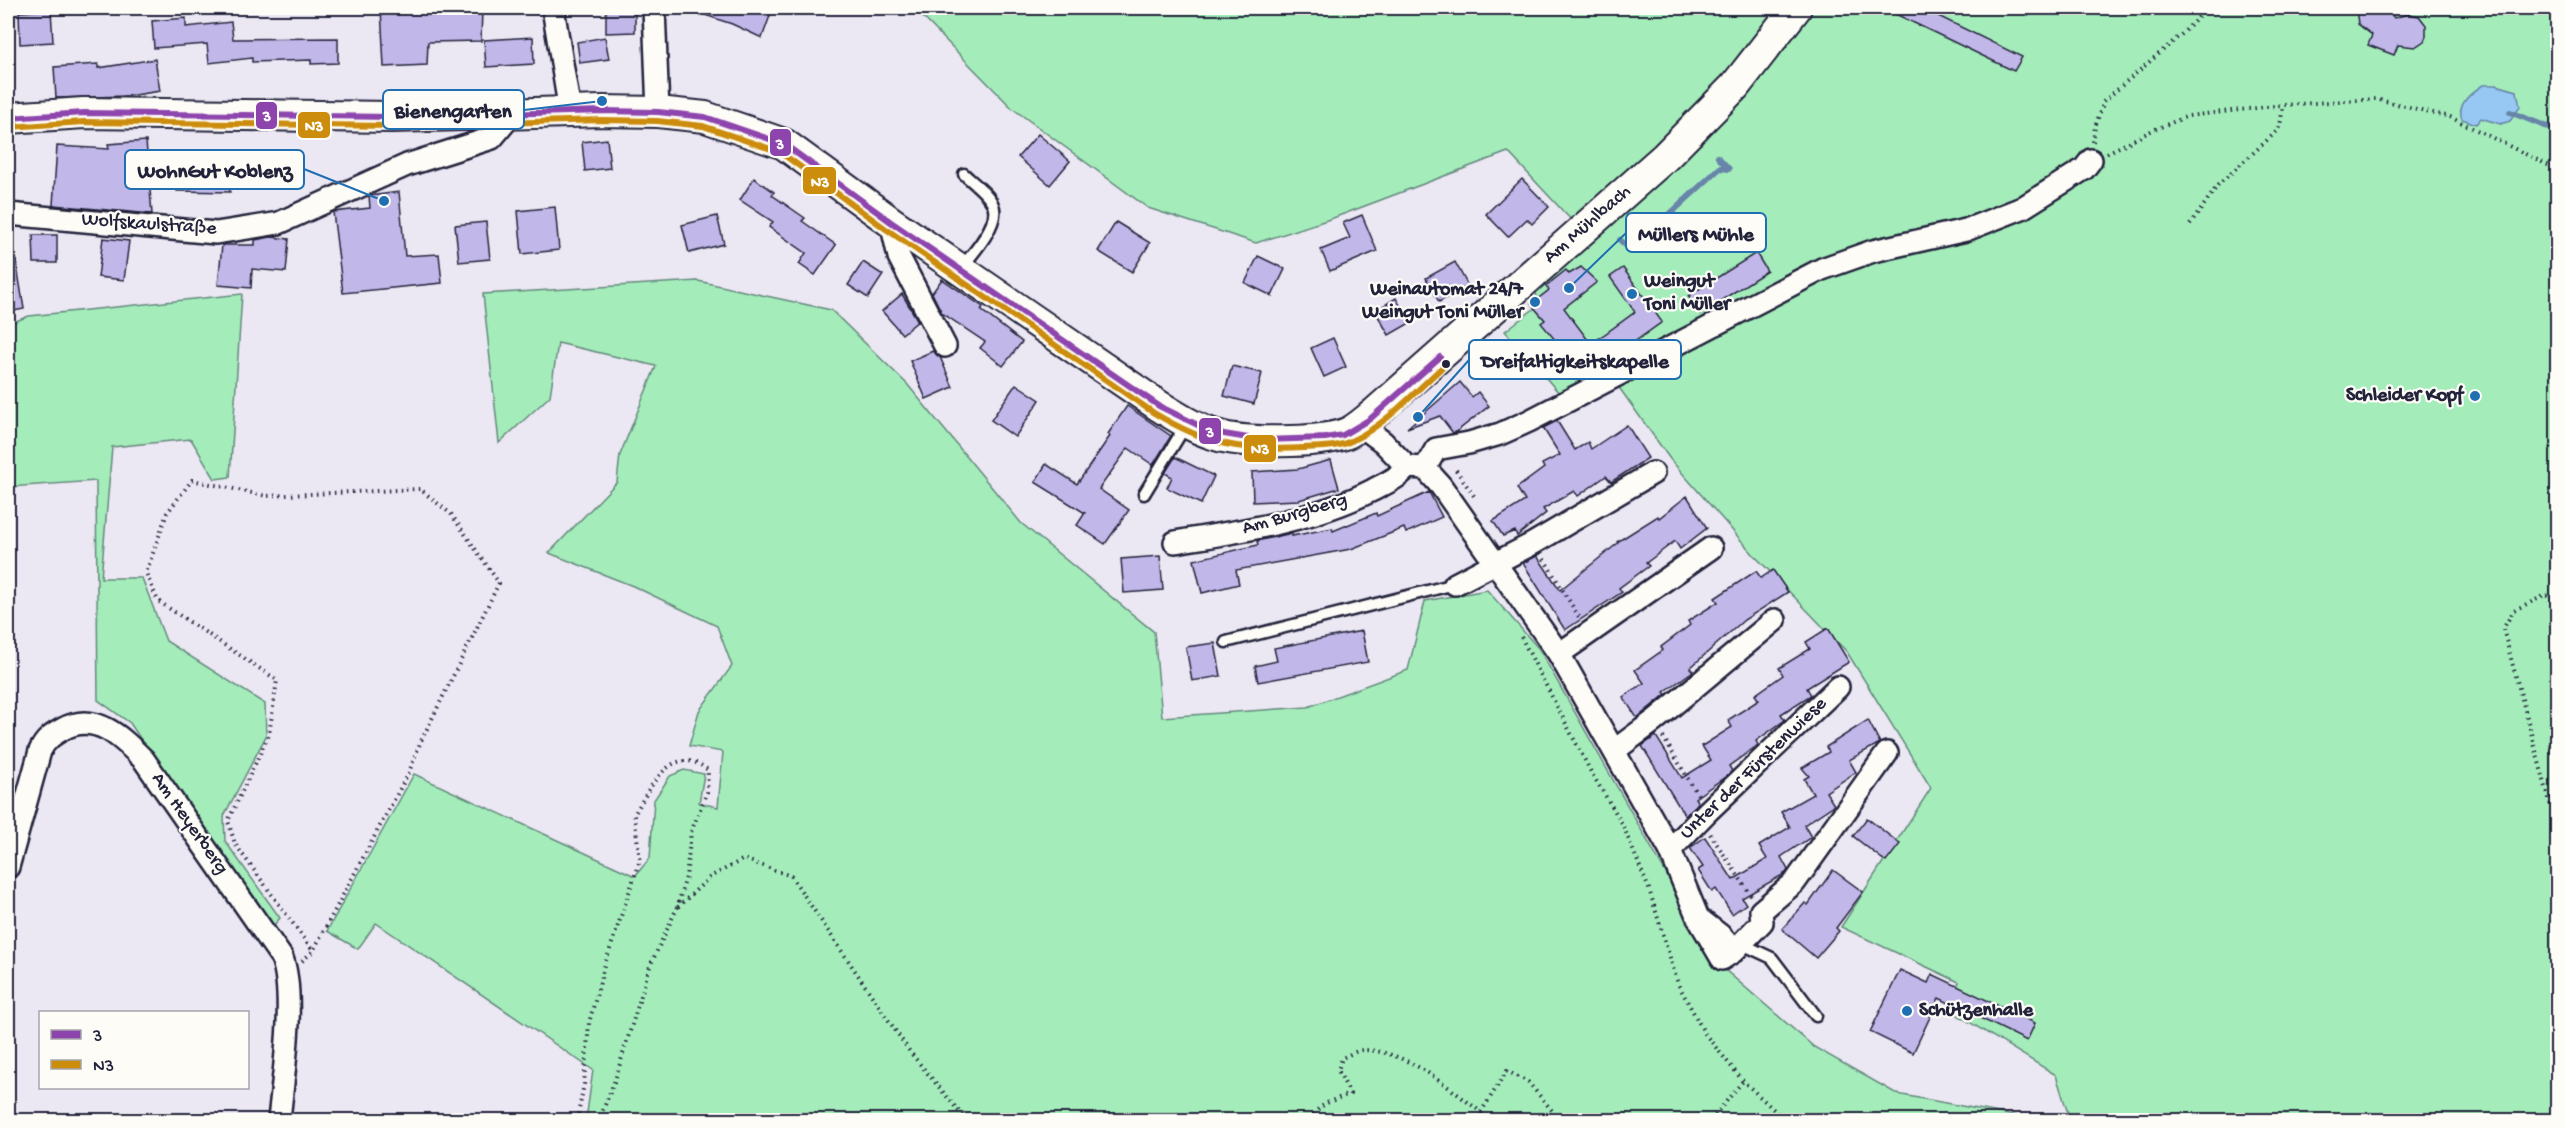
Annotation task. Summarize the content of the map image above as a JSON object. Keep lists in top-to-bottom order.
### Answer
{
  "streets": {
    "street": [
      "Wolfskaulstraße",
      "Am Mühlbach",
      "Am Burgberg",
      "Unter der Fürstenwiese",
      "Am Heyerberg"
    ]
  },
  "crossings": [
    ["Wolfskaulstraße", "Am Mühlbach"],
    ["Am Mühlbach", "Unter der Fürstenwiese"],
    ["Am Burgberg", "Unter der Fürstenwiese"]
  ],
  "places": [
    "Bienengarten",
    "WohnGut Koblenz",
    "Müllers Mühle",
    "Weingut Toni Müller",
    "Weinautomat 24/7 Weingut Toni Müller",
    "Schleider Kopf",
    "Dreifaltigkeitskapelle",
    "Schützenhalle"
  ],
  "lines": ["transit line 3", "transit line N3"],
  "legend": ["3", "N3"]
}
